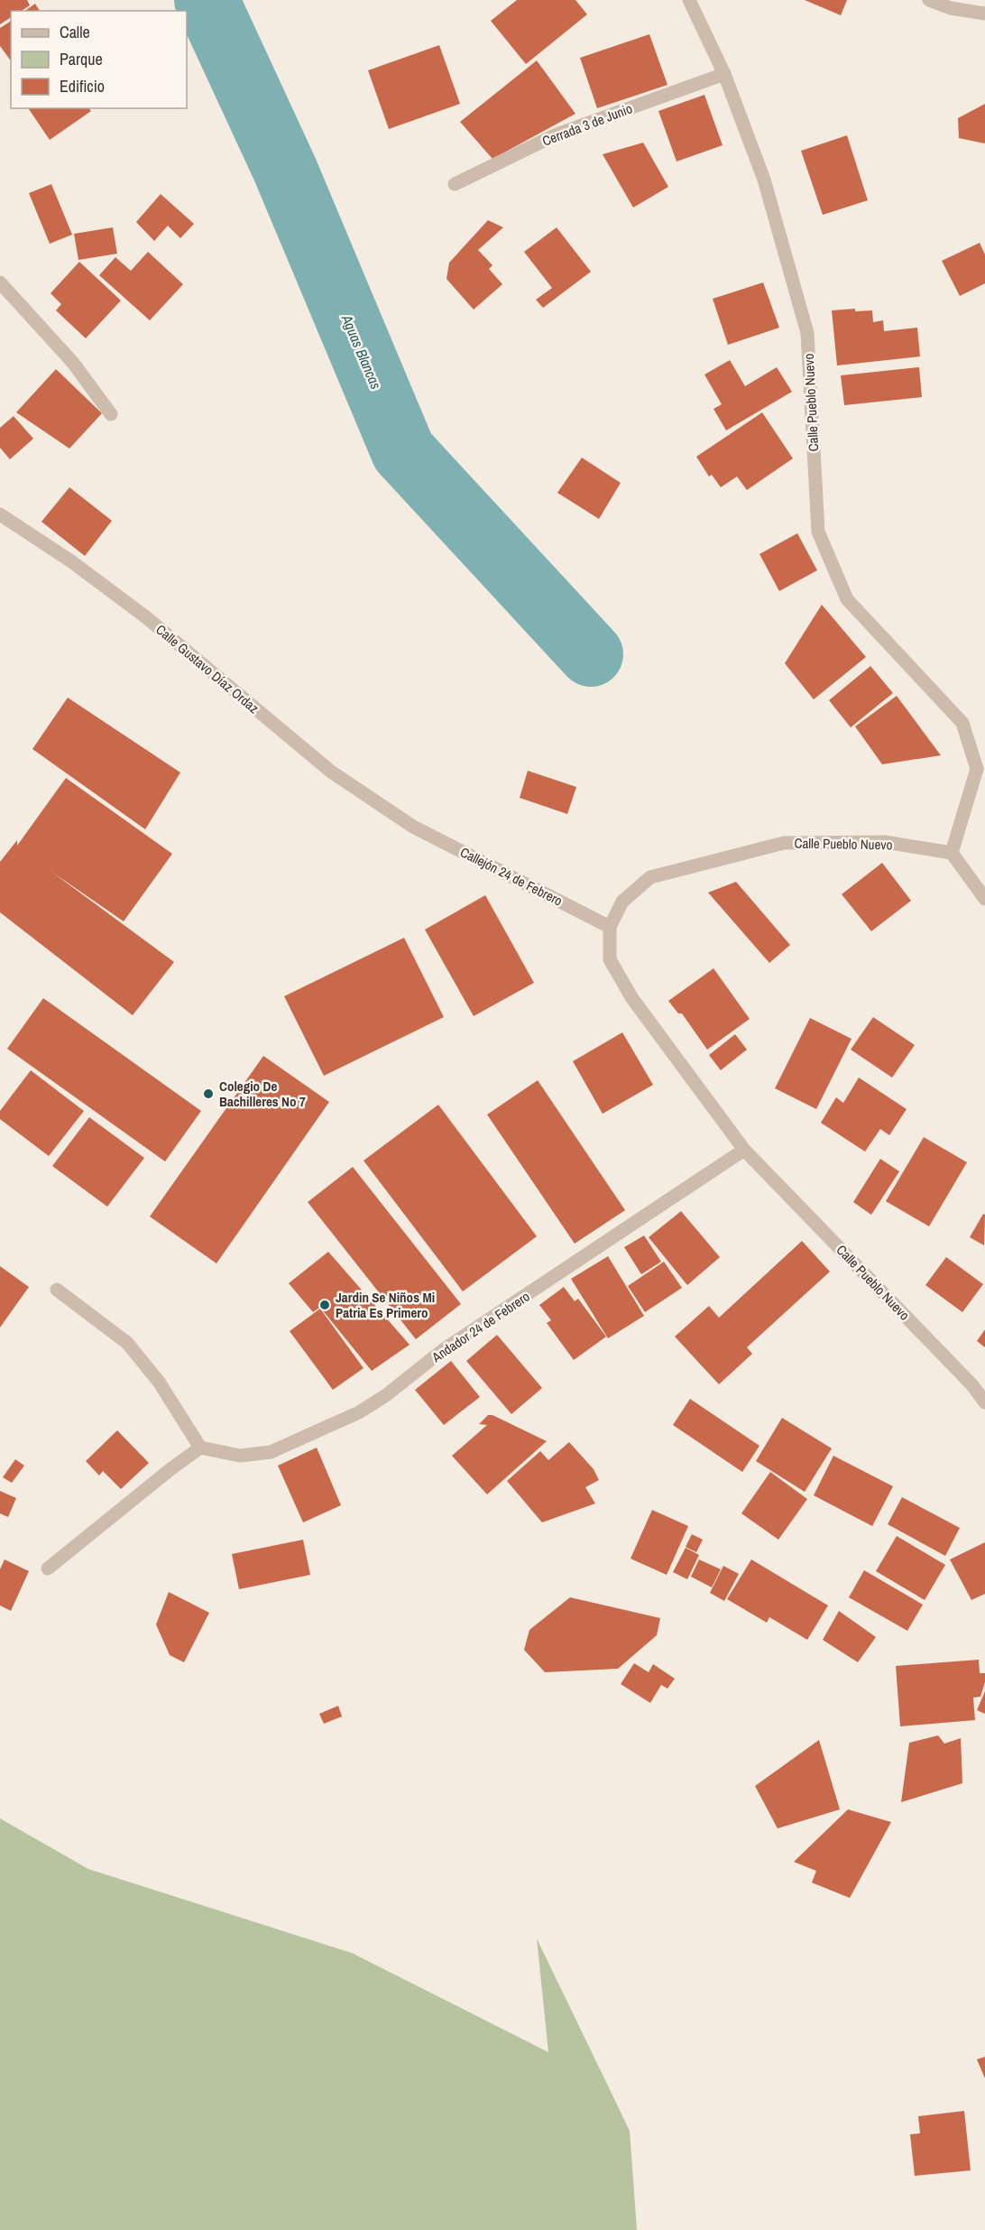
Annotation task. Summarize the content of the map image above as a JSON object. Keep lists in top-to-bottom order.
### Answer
{
  "streets": {
    "street": [
      "Cerrada 3 de Junio",
      "Calle Pueblo Nuevo",
      "Calle Gustavo Díaz Ordaz",
      "Callejón 24 de Febrero",
      "Andador 24 de Febrero"
    ]
  },
  "crossings": [
    ["Cerrada 3 de Junio", "Calle Pueblo Nuevo"],
    ["Calle Pueblo Nuevo", "Callejón 24 de Febrero"],
    ["Calle Pueblo Nuevo", "Andador 24 de Febrero"],
    ["Calle Gustavo Díaz Ordaz", "Callejón 24 de Febrero"]
  ],
  "water": ["Aguas Blancas"],
  "places": ["Colegio De Bachilleres No 7", "Jardin Se Niños Mi Patria Es Primero"],
  "legend": ["Calle", "Parque", "Edificio"]
}
